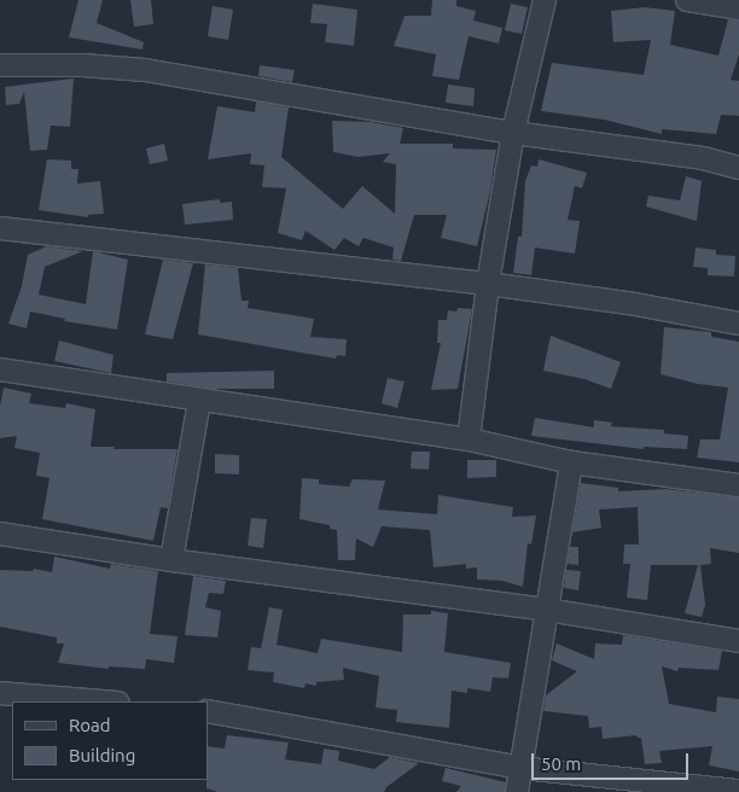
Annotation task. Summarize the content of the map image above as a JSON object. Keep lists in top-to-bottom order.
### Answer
{
  "legend": ["Road", "Building"],
  "scale_bar": "50 m"
}
